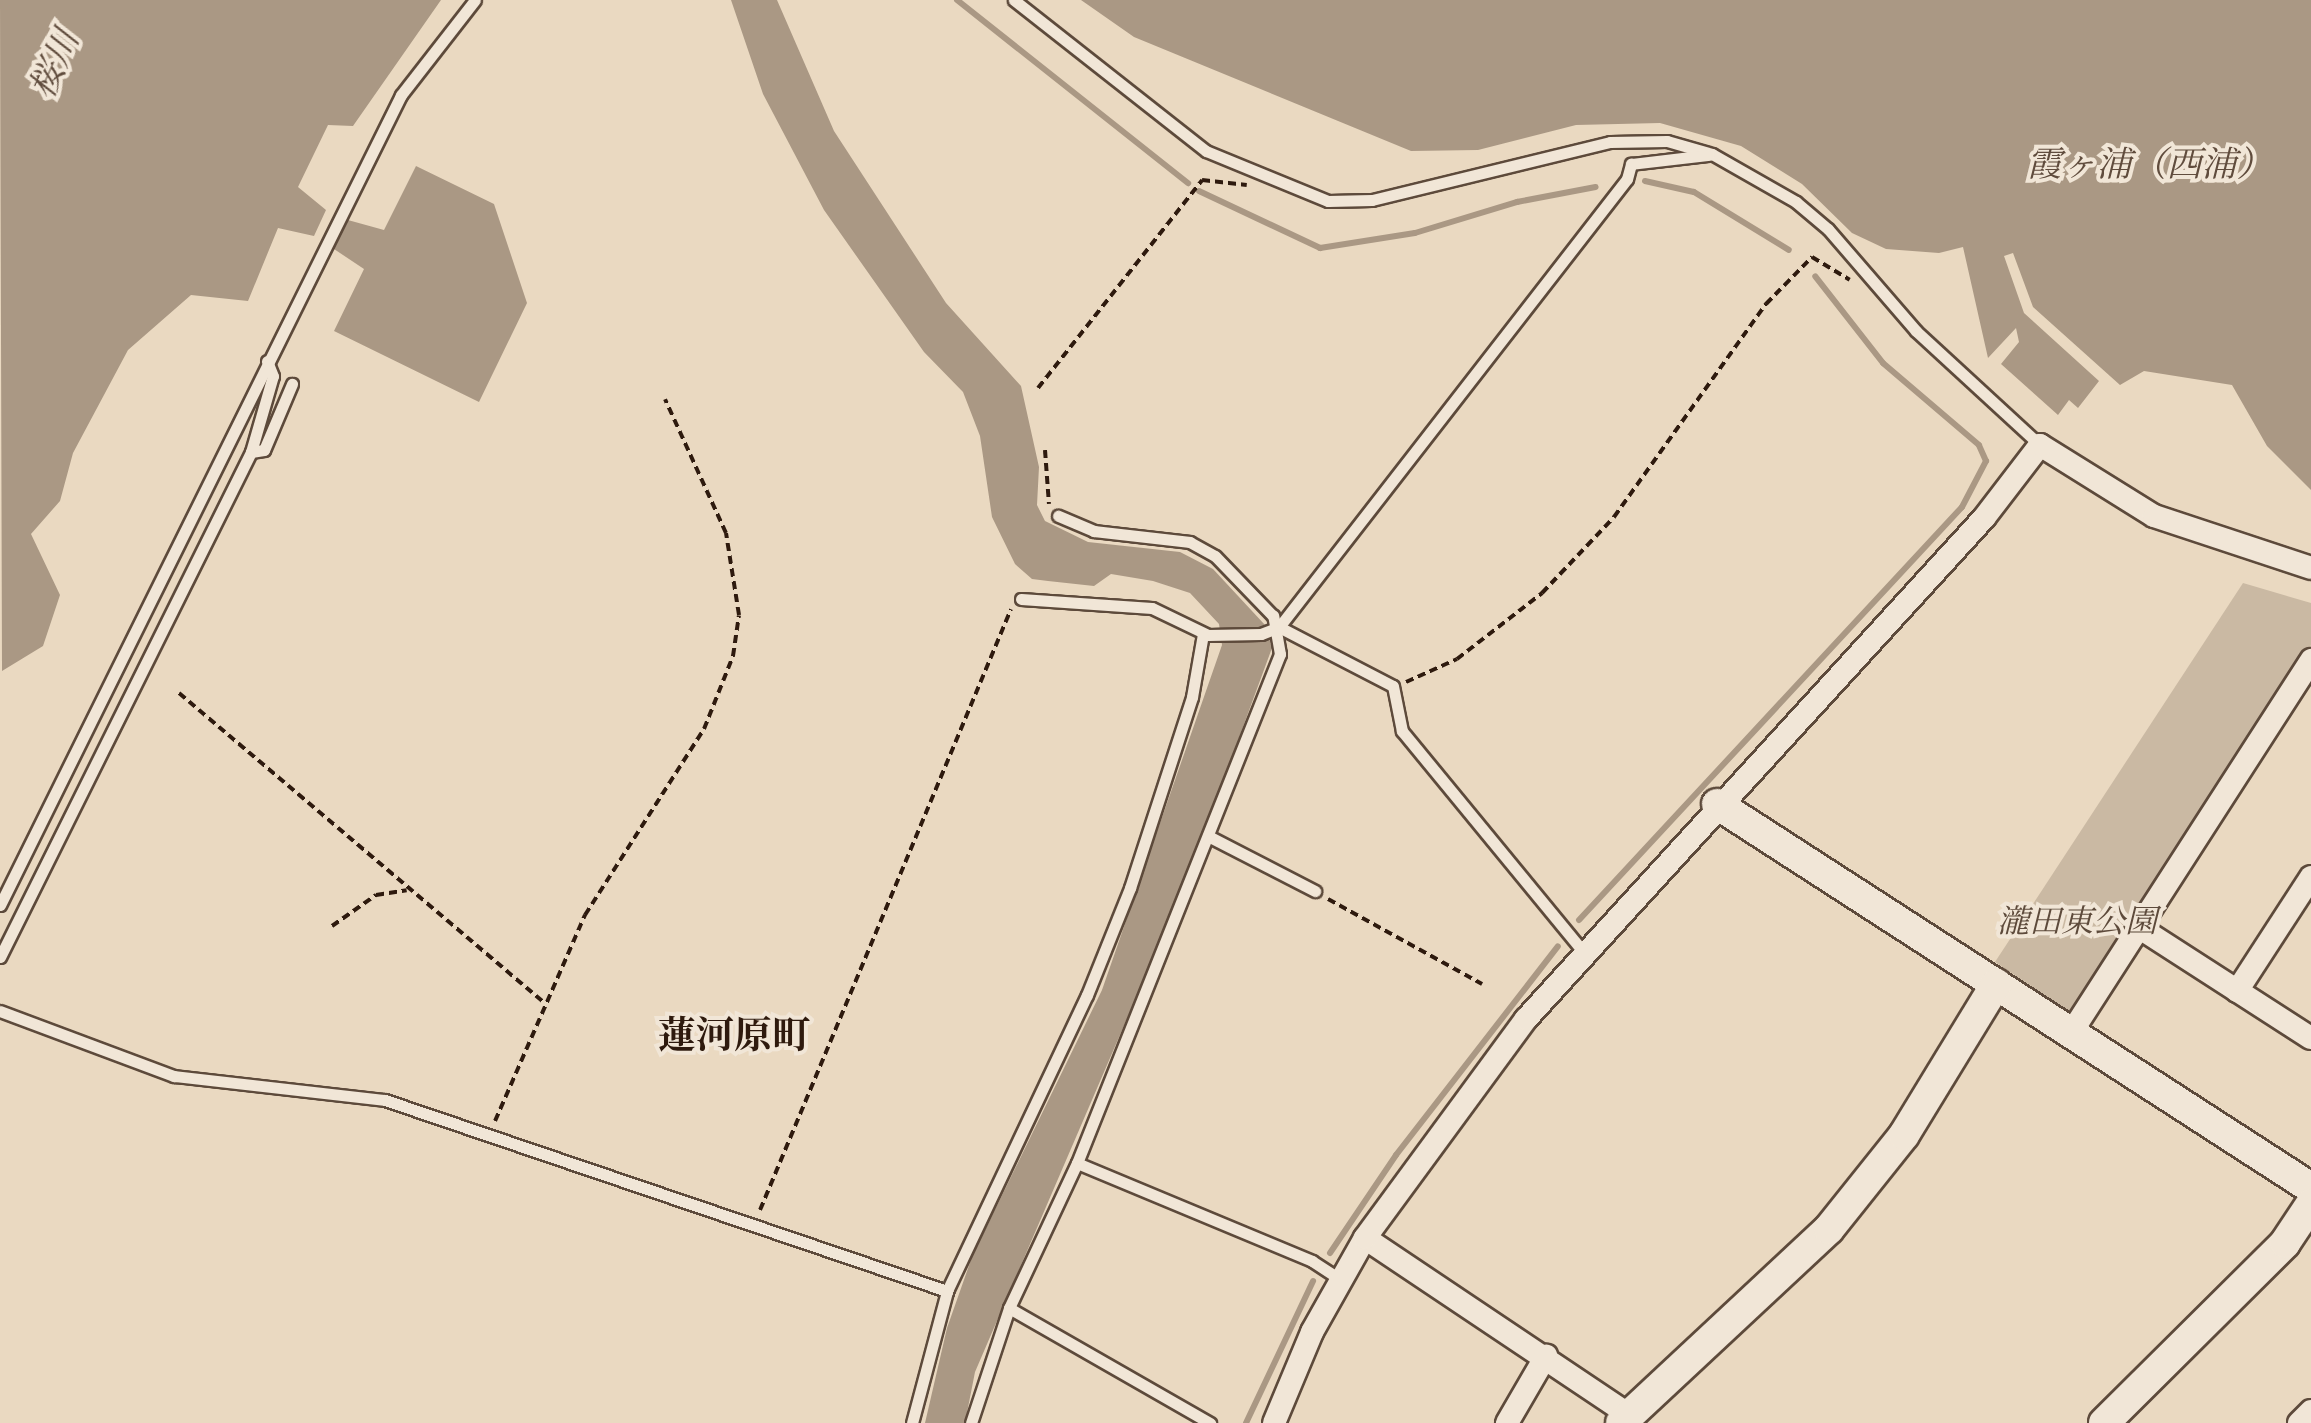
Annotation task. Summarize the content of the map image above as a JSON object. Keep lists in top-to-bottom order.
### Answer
{
  "districts": ["蓮河原町"],
  "water": ["桜川", "霞ヶ浦（西浦）"],
  "parks": ["瀧田東公園"]
}
